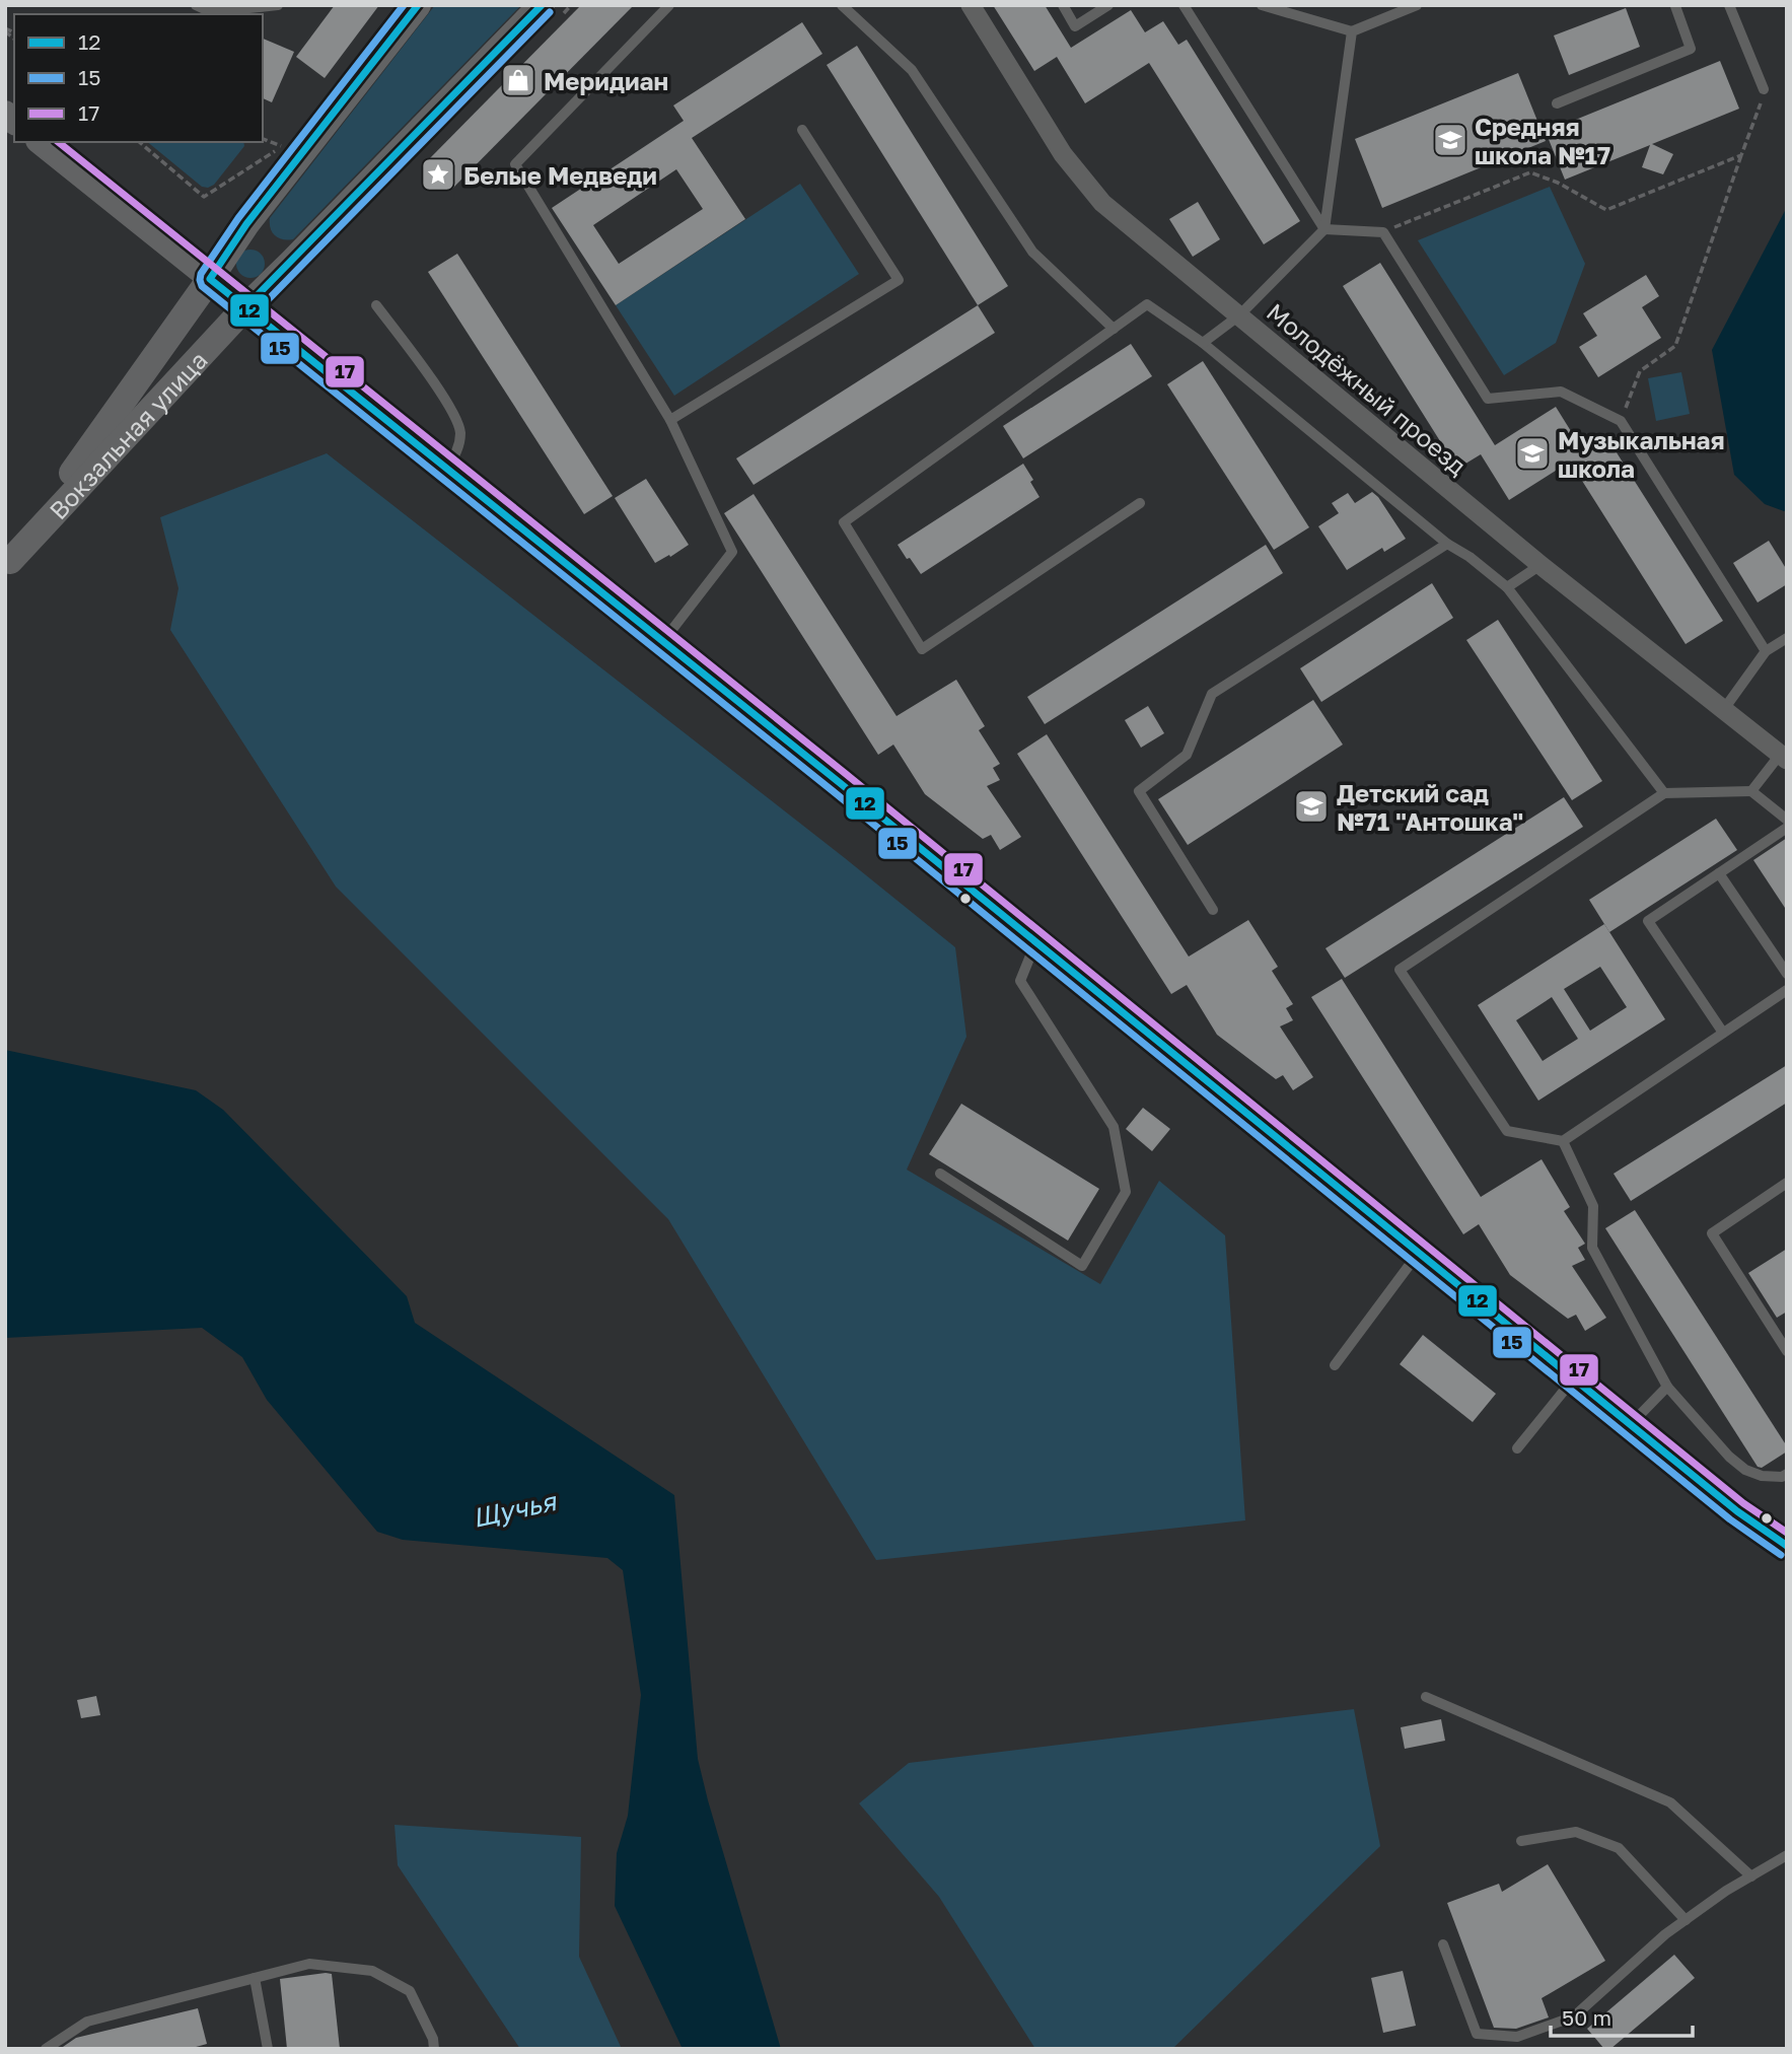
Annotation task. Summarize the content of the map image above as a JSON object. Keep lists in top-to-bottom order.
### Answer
{
  "streets": {
    "street": ["Молодёжный проезд", "Вокзальная улица"]
  },
  "water": ["Щучья"],
  "places": {
    "shop": ["Меридиан"],
    "school or university": ["Средняя школа №17", "Музыкальная школа", "Детский сад №71 \"Антошка\""],
    "place": ["Белые Медведи"]
  },
  "lines": ["transit line 12", "transit line 15", "transit line 17"],
  "legend": ["12", "15", "17"],
  "scale_bar": "50 m"
}
